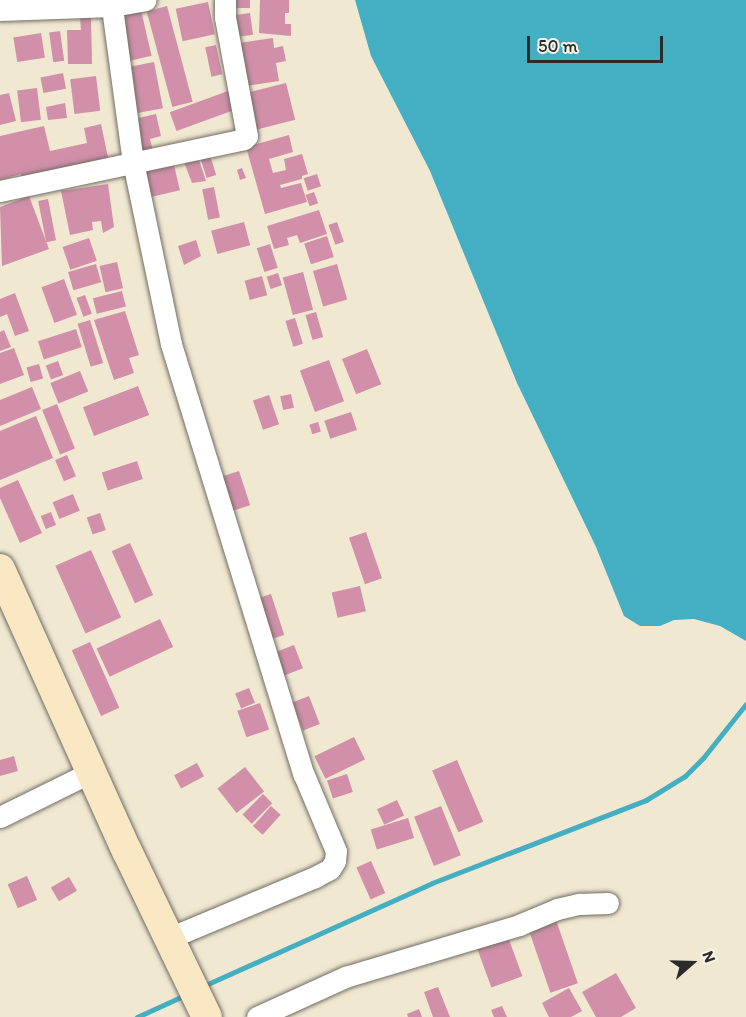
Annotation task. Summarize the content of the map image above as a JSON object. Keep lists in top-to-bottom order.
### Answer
{
  "scale_bar": "50 m",
  "north": "right"
}
